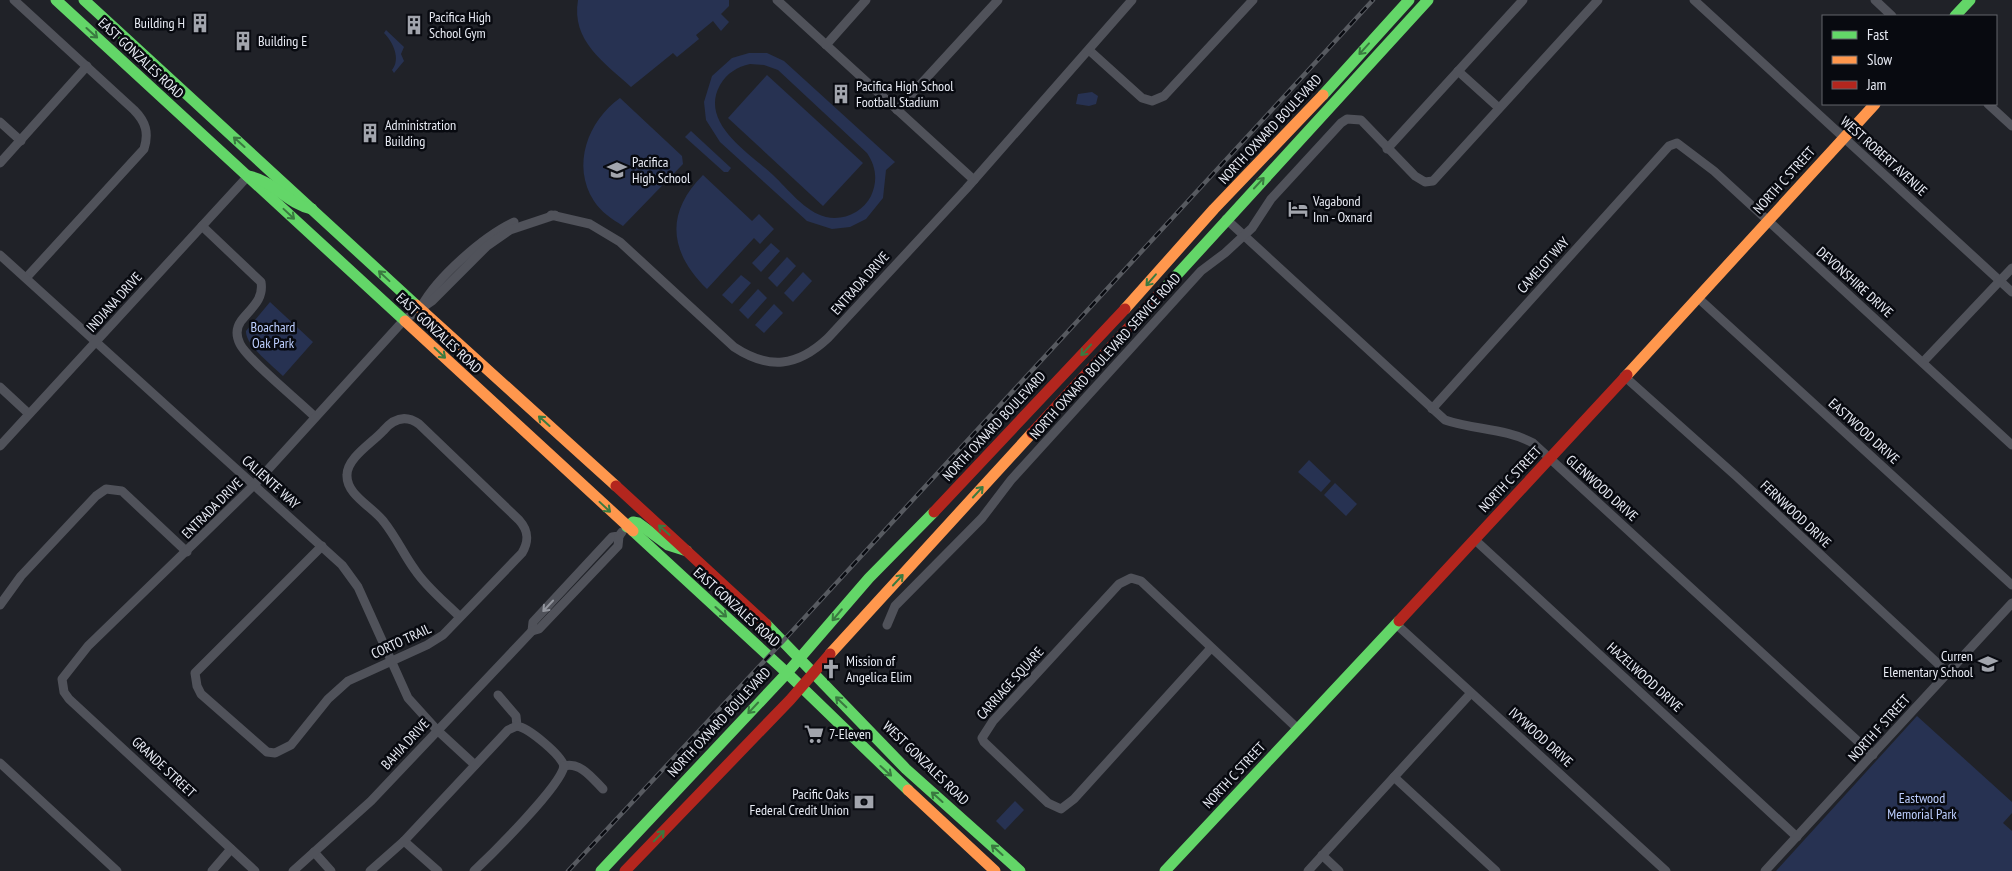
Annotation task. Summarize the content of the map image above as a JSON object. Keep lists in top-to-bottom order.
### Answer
{
  "streets": {
    "main road": [
      "EAST GONZALES ROAD",
      "NORTH OXNARD BOULEVARD",
      "NORTH C STREET",
      "WEST GONZALES ROAD"
    ],
    "street": [
      "WEST ROBERT AVENUE",
      "CAMELOT WAY",
      "DEVONSHIRE DRIVE",
      "ENTRADA DRIVE",
      "INDIANA DRIVE",
      "NORTH OXNARD BOULEVARD SERVICE ROAD",
      "EASTWOOD DRIVE",
      "CALIENTE WAY",
      "GLENWOOD DRIVE",
      "FERNWOOD DRIVE",
      "CORTO TRAIL",
      "HAZELWOOD DRIVE",
      "CARRIAGE SQUARE",
      "NORTH F STREET",
      "IVYWOOD DRIVE",
      "BAHIA DRIVE",
      "GRANDE STREET"
    ]
  },
  "crossings": [
    ["EAST GONZALES ROAD", "NORTH OXNARD BOULEVARD"],
    ["EAST GONZALES ROAD", "ENTRADA DRIVE"],
    ["EAST GONZALES ROAD", "INDIANA DRIVE"],
    ["EAST GONZALES ROAD", "BAHIA DRIVE"],
    ["EAST GONZALES ROAD", "WEST GONZALES ROAD"],
    ["NORTH OXNARD BOULEVARD", "GLENWOOD DRIVE"],
    ["NORTH OXNARD BOULEVARD", "WEST GONZALES ROAD"],
    ["WEST ROBERT AVENUE", "NORTH C STREET"],
    ["NORTH C STREET", "DEVONSHIRE DRIVE"],
    ["NORTH C STREET", "EASTWOOD DRIVE"],
    ["NORTH C STREET", "GLENWOOD DRIVE"],
    ["NORTH C STREET", "FERNWOOD DRIVE"],
    ["NORTH C STREET", "HAZELWOOD DRIVE"],
    ["NORTH C STREET", "CARRIAGE SQUARE"],
    ["NORTH C STREET", "IVYWOOD DRIVE"],
    ["CAMELOT WAY", "DEVONSHIRE DRIVE"],
    ["CAMELOT WAY", "GLENWOOD DRIVE"],
    ["ENTRADA DRIVE", "CALIENTE WAY"],
    ["ENTRADA DRIVE", "GRANDE STREET"],
    ["INDIANA DRIVE", "CALIENTE WAY"],
    ["NORTH OXNARD BOULEVARD SERVICE ROAD", "GLENWOOD DRIVE"],
    ["CALIENTE WAY", "CORTO TRAIL"],
    ["CALIENTE WAY", "BAHIA DRIVE"],
    ["GLENWOOD DRIVE", "NORTH F STREET"],
    ["FERNWOOD DRIVE", "NORTH F STREET"],
    ["HAZELWOOD DRIVE", "NORTH F STREET"]
  ],
  "parks": ["Boachard Oak Park", "Eastwood Memorial Park"],
  "places": {
    "building": [
      "Building H",
      "Pacifica High School Gym",
      "Building E",
      "Pacifica High School Football Stadium",
      "Administration Building"
    ],
    "school or university": ["Pacifica High School", "Curren Elementary School"],
    "hotel": ["Vagabond Inn - Oxnard"],
    "church": ["Mission of Angelica Elim"],
    "supermarket": ["7-Eleven"],
    "bank": ["Pacific Oaks Federal Credit Union"]
  },
  "legend": ["Fast", "Slow", "Jam"]
}
